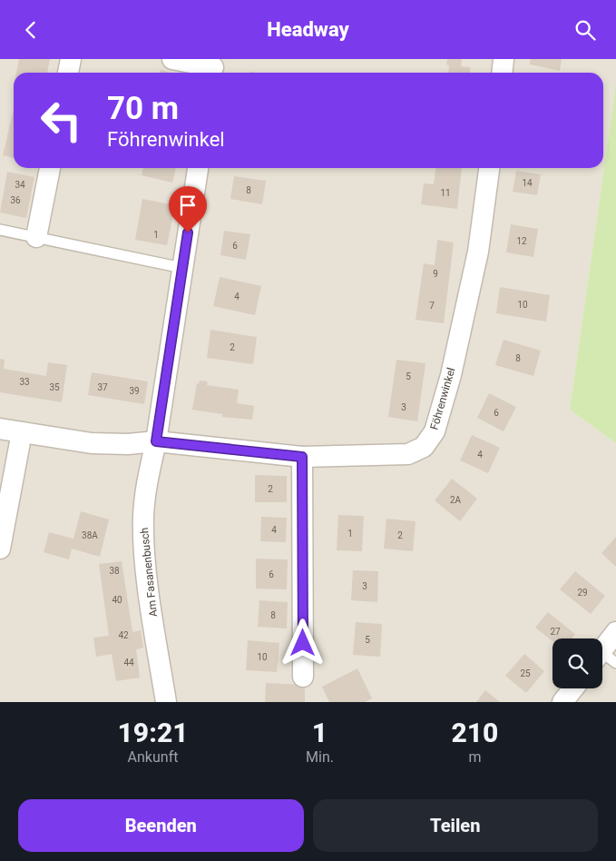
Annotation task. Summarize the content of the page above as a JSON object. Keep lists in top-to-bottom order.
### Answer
{
  "streets": {
    "street": ["Föhrenwinkel", "Am Fasanenbusch"]
  },
  "crossings": [
    ["Föhrenwinkel", "Am Fasanenbusch"]
  ],
  "house_numbers": [
    "14",
    "34",
    "8",
    "11",
    "36",
    "1",
    "12",
    "6",
    "9",
    "4",
    "10",
    "7",
    "2",
    "8",
    "5",
    "33",
    "35",
    "37",
    "39",
    "3",
    "6",
    "4",
    "2",
    "2A",
    "4",
    "1",
    "38A",
    "2",
    "38",
    "6",
    "3",
    "29",
    "40",
    "8",
    "27",
    "42",
    "5",
    "10",
    "44",
    "25"
  ],
  "page": {
    "header": "Headway",
    "turn": ["70 m", "Föhrenwinkel"],
    "eta": [
      "19:21",
      "Ankunft",
      "1",
      "Min.",
      "210",
      "m"
    ],
    "buttons": ["Beenden", "Teilen"]
  }
}
